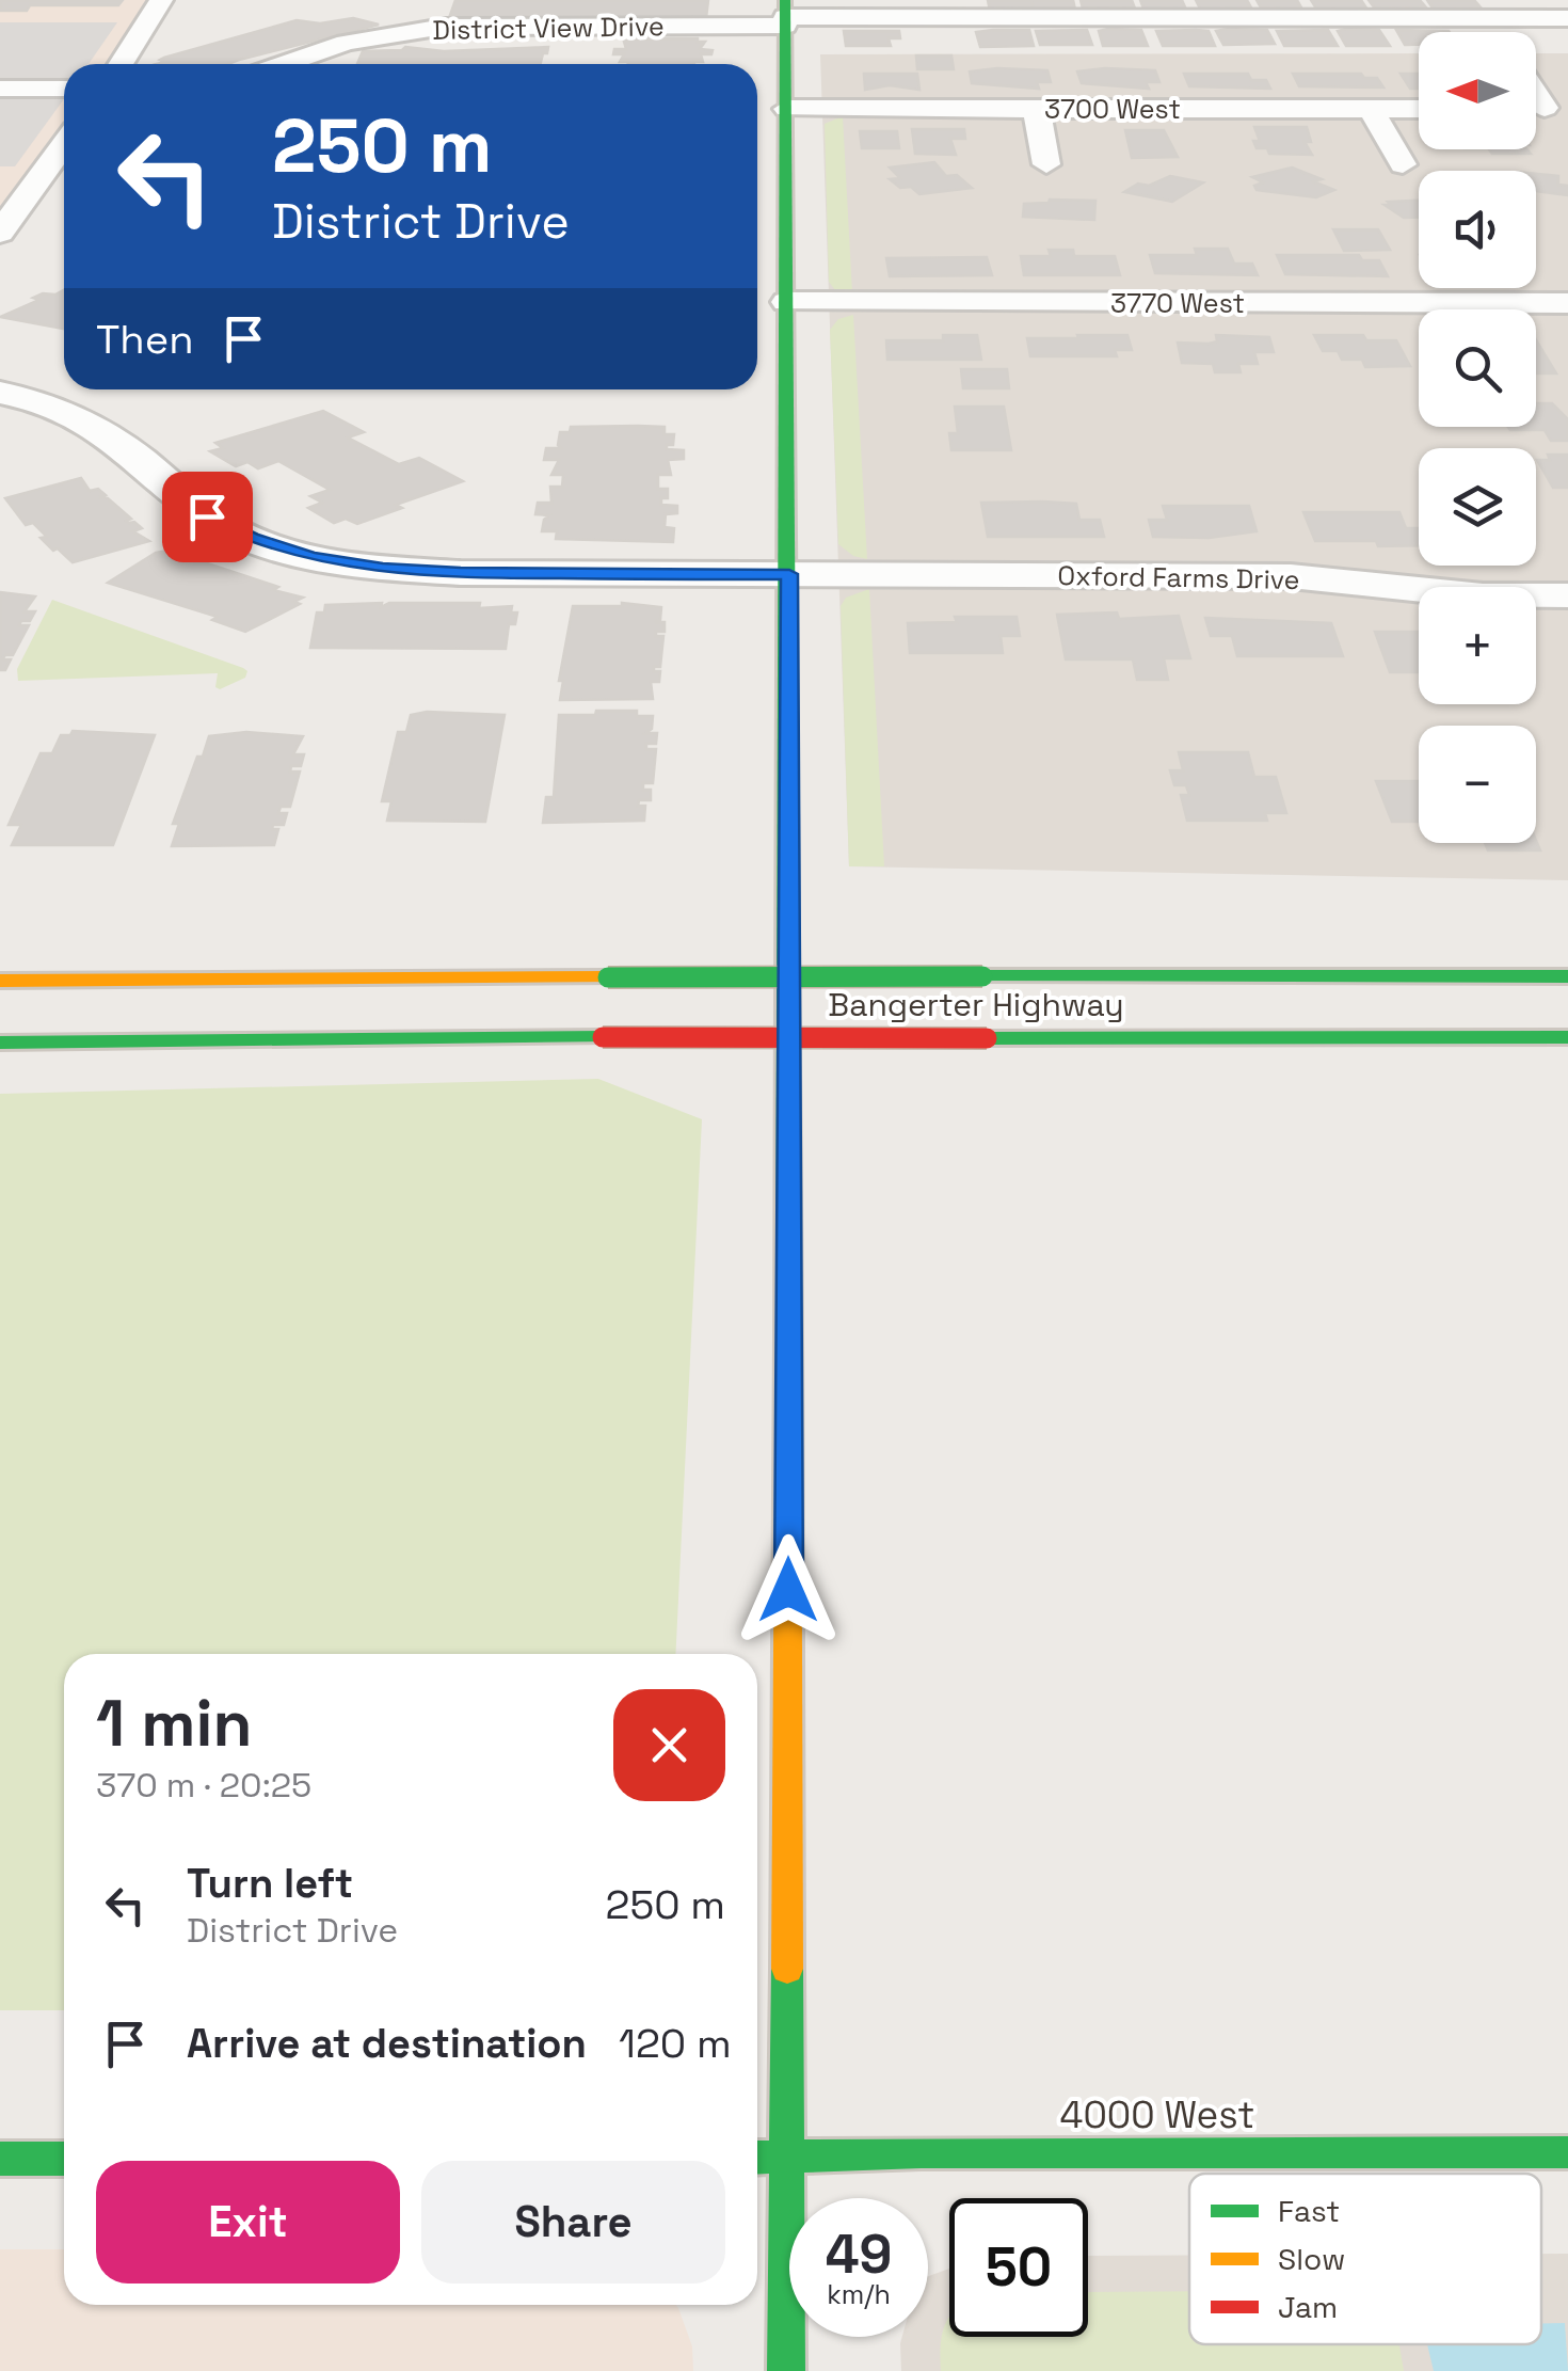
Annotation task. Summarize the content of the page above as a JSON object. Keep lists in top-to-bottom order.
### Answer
{
  "streets": {
    "main road": ["Bangerter Highway", "4000 West"],
    "street": [
      "District View Drive",
      "3700 West",
      "3770 West",
      "Oxford Farms Drive"
    ]
  },
  "legend": ["Fast", "Slow", "Jam"],
  "north": "left",
  "page": {
    "map_buttons": ["+", "−"],
    "turn": ["250 m", "District Drive"],
    "then": "Then",
    "heading": ["1 min", "370 m · 20:25"],
    "list": [
      {
        "name": "Turn left",
        "note": "District Drive",
        "value": "250 m"
      },
      {
        "name": "Arrive at destination",
        "value": "120 m"
      }
    ],
    "buttons": ["Exit", "Share"],
    "speed": "49 km/h",
    "limit": "50"
  }
}
